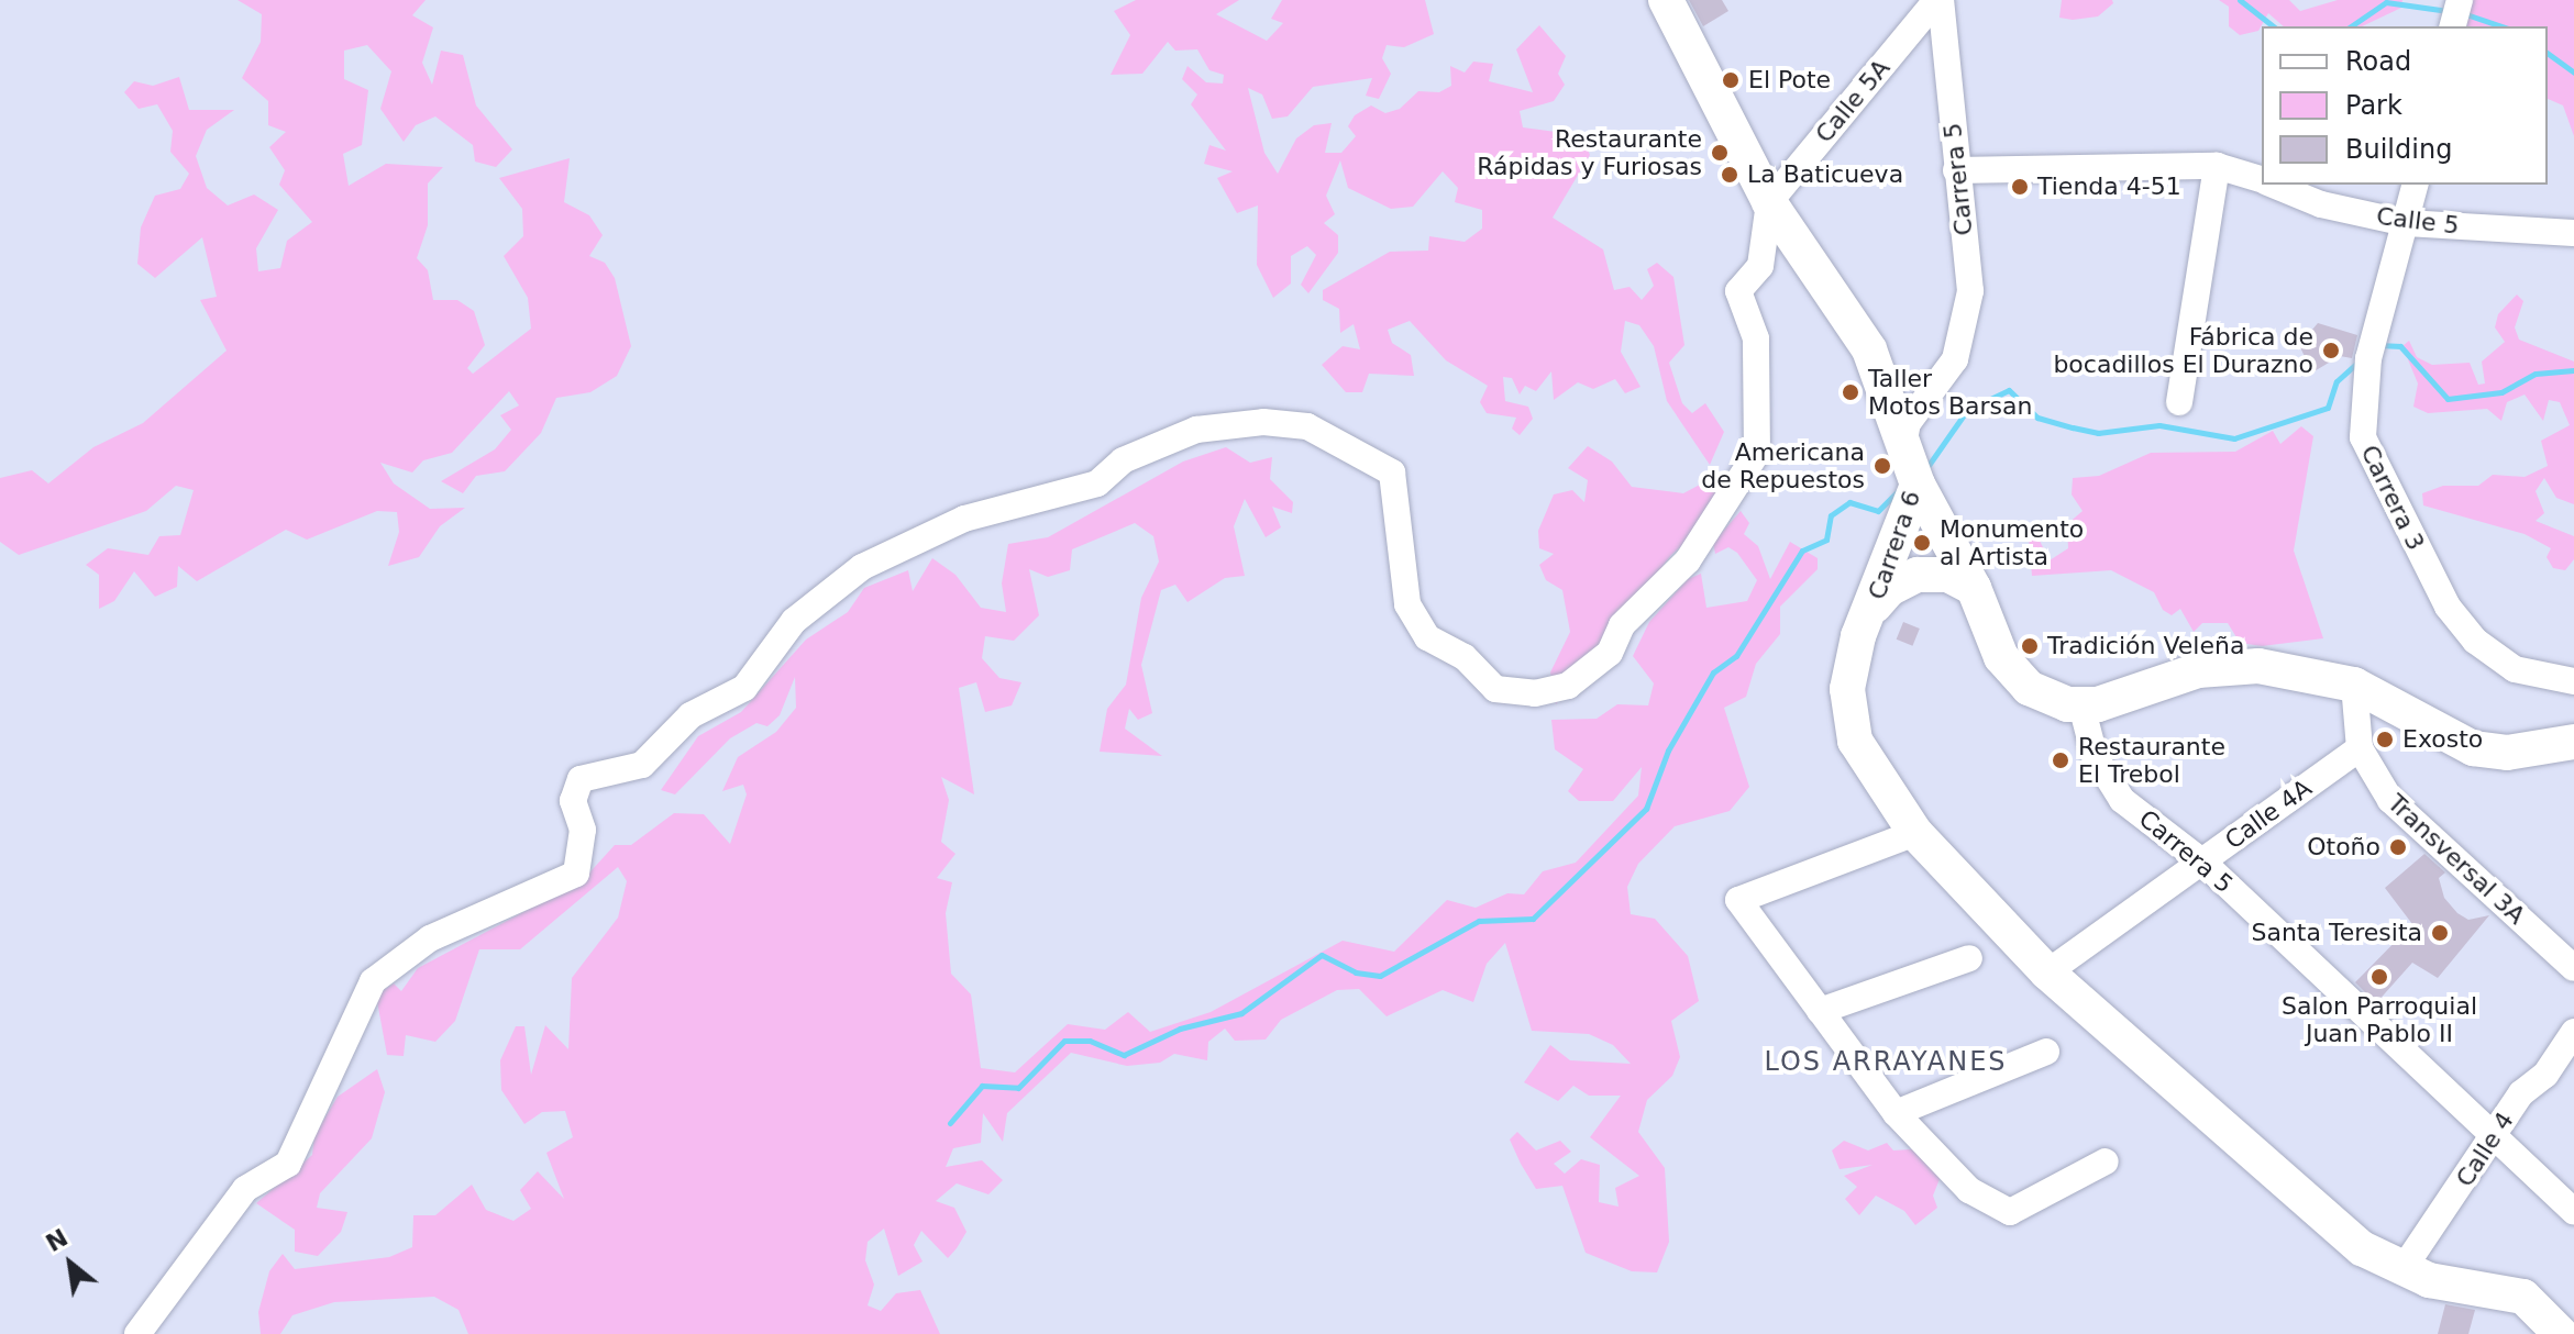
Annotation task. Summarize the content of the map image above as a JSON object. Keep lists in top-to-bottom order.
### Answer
{
  "streets": {
    "main road": ["Carrera 6"],
    "street": [
      "Calle 5A",
      "Carrera 5",
      "Calle 5",
      "Carrera 3",
      "Calle 4A",
      "Transversal 3A",
      "Calle 4"
    ]
  },
  "crossings": [
    ["Calle 5A", "Carrera 5"],
    ["Calle 5A", "Carrera 6"],
    ["Carrera 5", "Calle 5"],
    ["Carrera 5", "Carrera 6"],
    ["Carrera 5", "Calle 4A"],
    ["Carrera 5", "Calle 4"],
    ["Calle 5", "Carrera 3"],
    ["Carrera 6", "Calle 4A"],
    ["Carrera 6", "Calle 4"],
    ["Calle 4A", "Transversal 3A"]
  ],
  "districts": ["LOS ARRAYANES"],
  "places": [
    "El Pote",
    "Restaurante Rápidas y Furiosas",
    "La Baticueva",
    "Tienda 4-51",
    "Fábrica de bocadillos El Durazno",
    "Taller Motos Barsan",
    "Americana de Repuestos",
    "Monumento al Artista",
    "Tradición Veleña",
    "Exosto",
    "Restaurante El Trebol",
    "Otoño",
    "Santa Teresita",
    "Salon Parroquial Juan Pablo II"
  ],
  "legend": ["Road", "Park", "Building"],
  "north": "top left"
}
